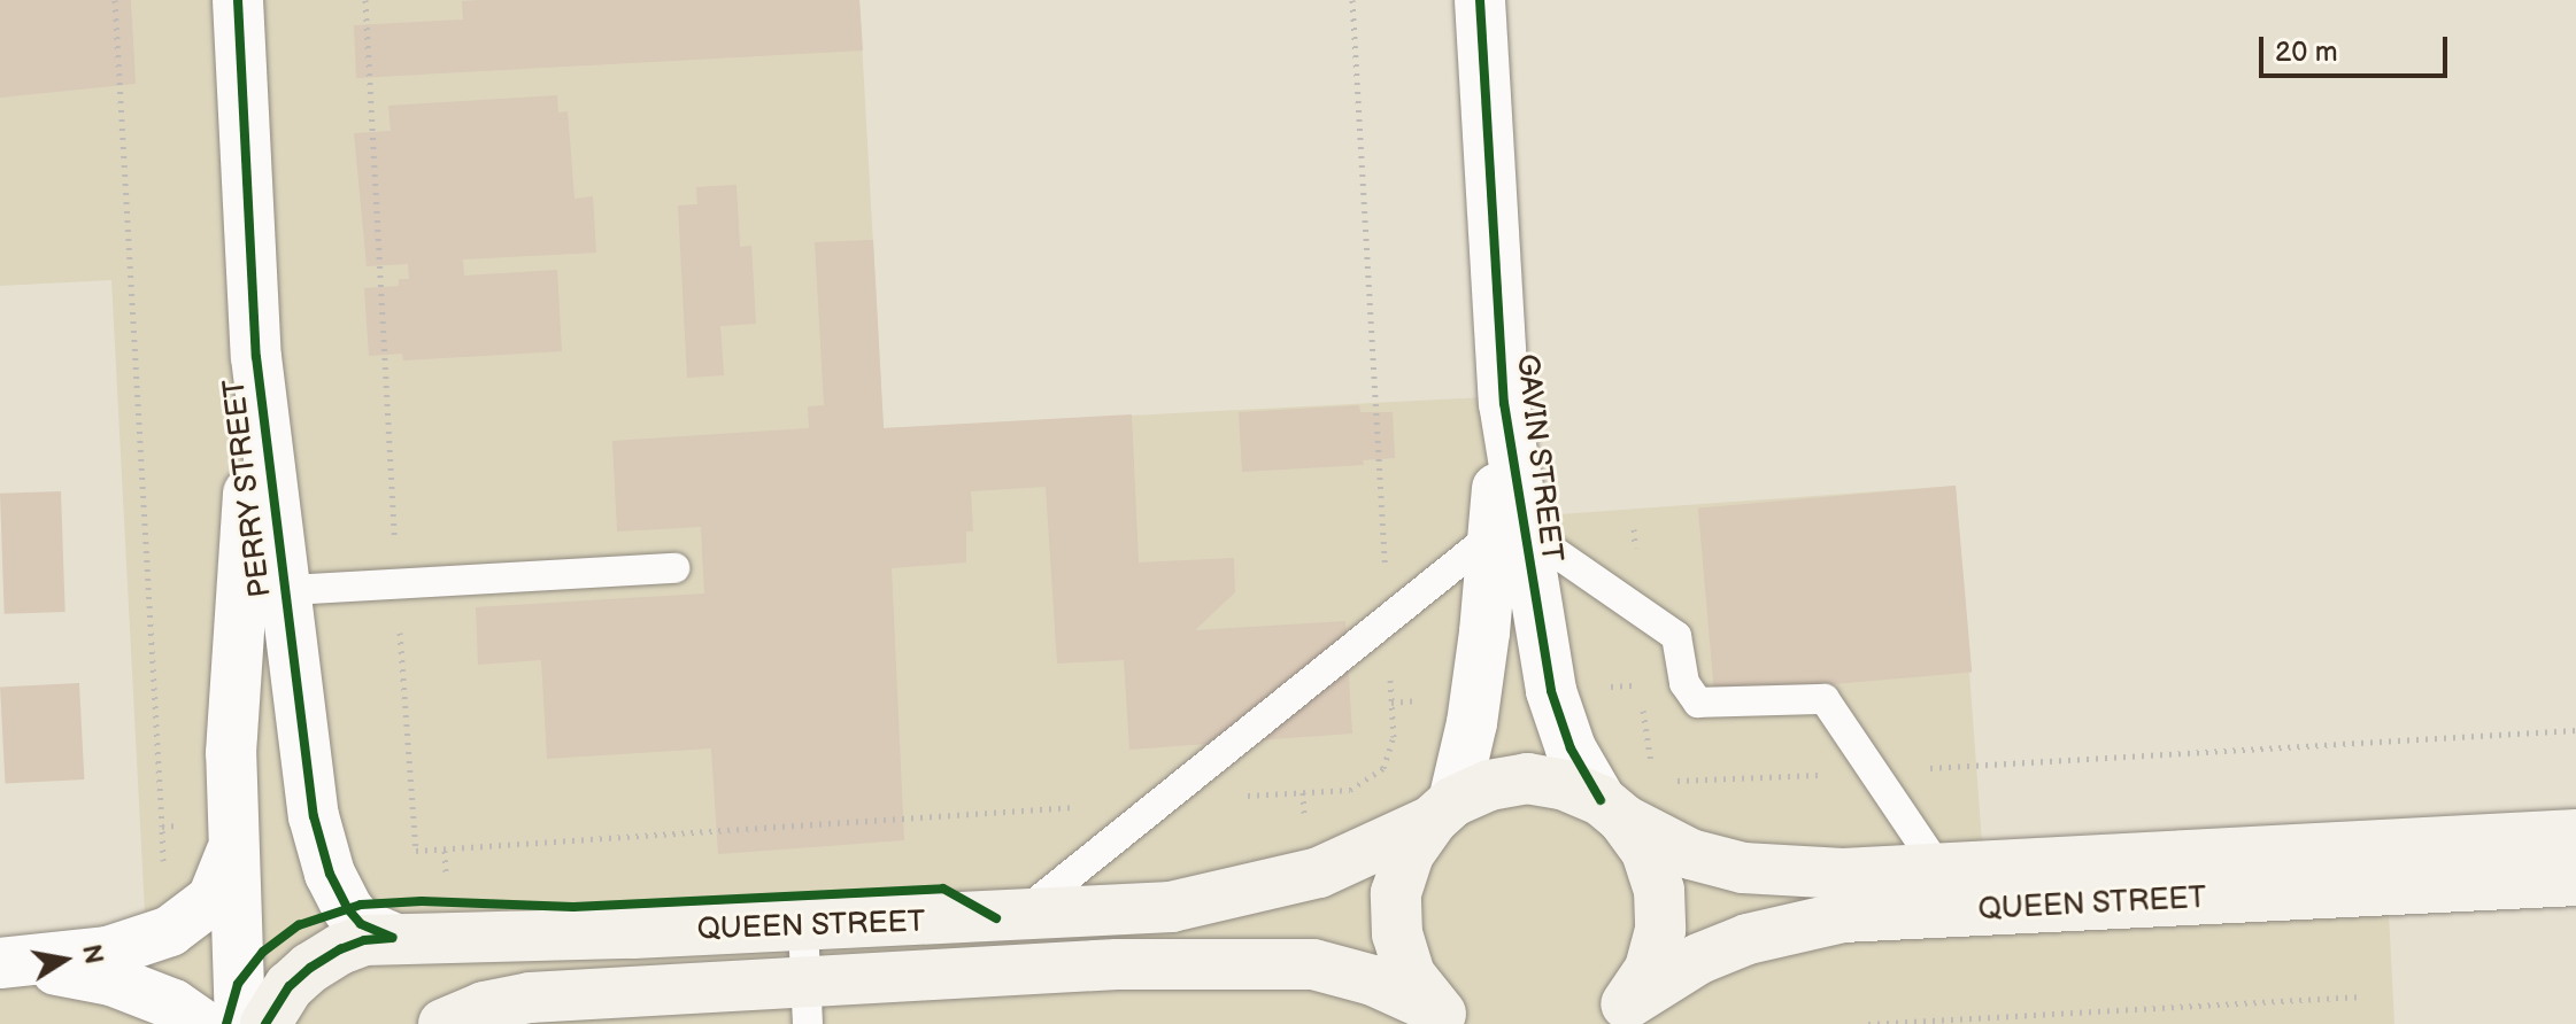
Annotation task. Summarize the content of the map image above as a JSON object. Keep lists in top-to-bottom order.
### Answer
{
  "streets": {
    "main road": ["QUEEN STREET"],
    "street": ["GAVIN STREET", "PERRY STREET"]
  },
  "crossings": [
    ["GAVIN STREET", "QUEEN STREET"],
    ["PERRY STREET", "QUEEN STREET"]
  ],
  "scale_bar": "20 m",
  "north": "right"
}
